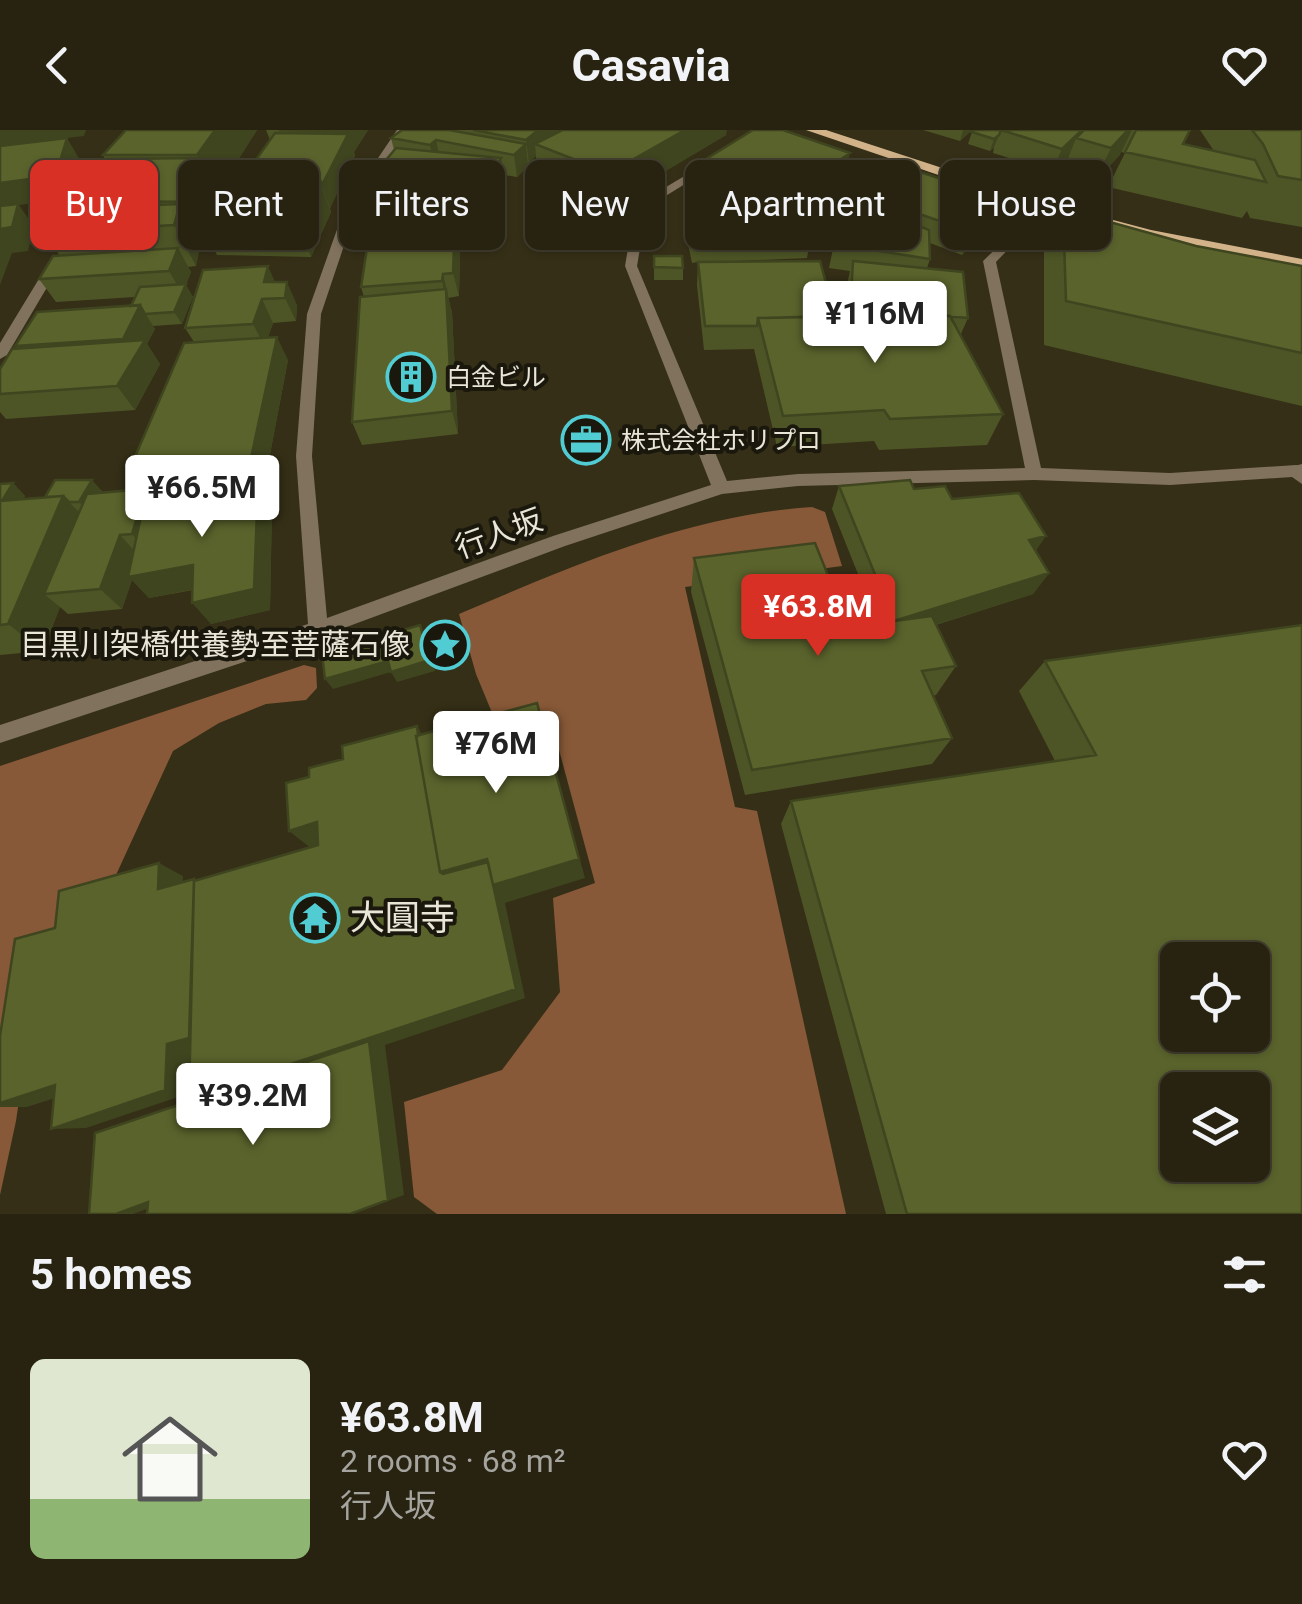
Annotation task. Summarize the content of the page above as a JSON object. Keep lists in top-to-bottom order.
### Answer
{
  "streets": {
    "street": ["行人坂"]
  },
  "places": {
    "building": ["白金ビル"],
    "office": ["株式会社ホリプロ"],
    "place": ["目黒川架橋供養勢至菩薩石像"],
    "temple": ["大圓寺"]
  },
  "page": {
    "header": "Casavia",
    "chip": [
      "Buy",
      "Rent",
      "Filters",
      "New",
      "Apartment",
      "House"
    ],
    "price": [
      "¥116M",
      "¥66.5M",
      "¥63.8M",
      "¥76M",
      "¥39.2M"
    ],
    "heading": "5 homes",
    "list": [
      {
        "name": "¥63.8M",
        "note": "2 rooms · 68 m² · 行人坂"
      }
    ]
  }
}
